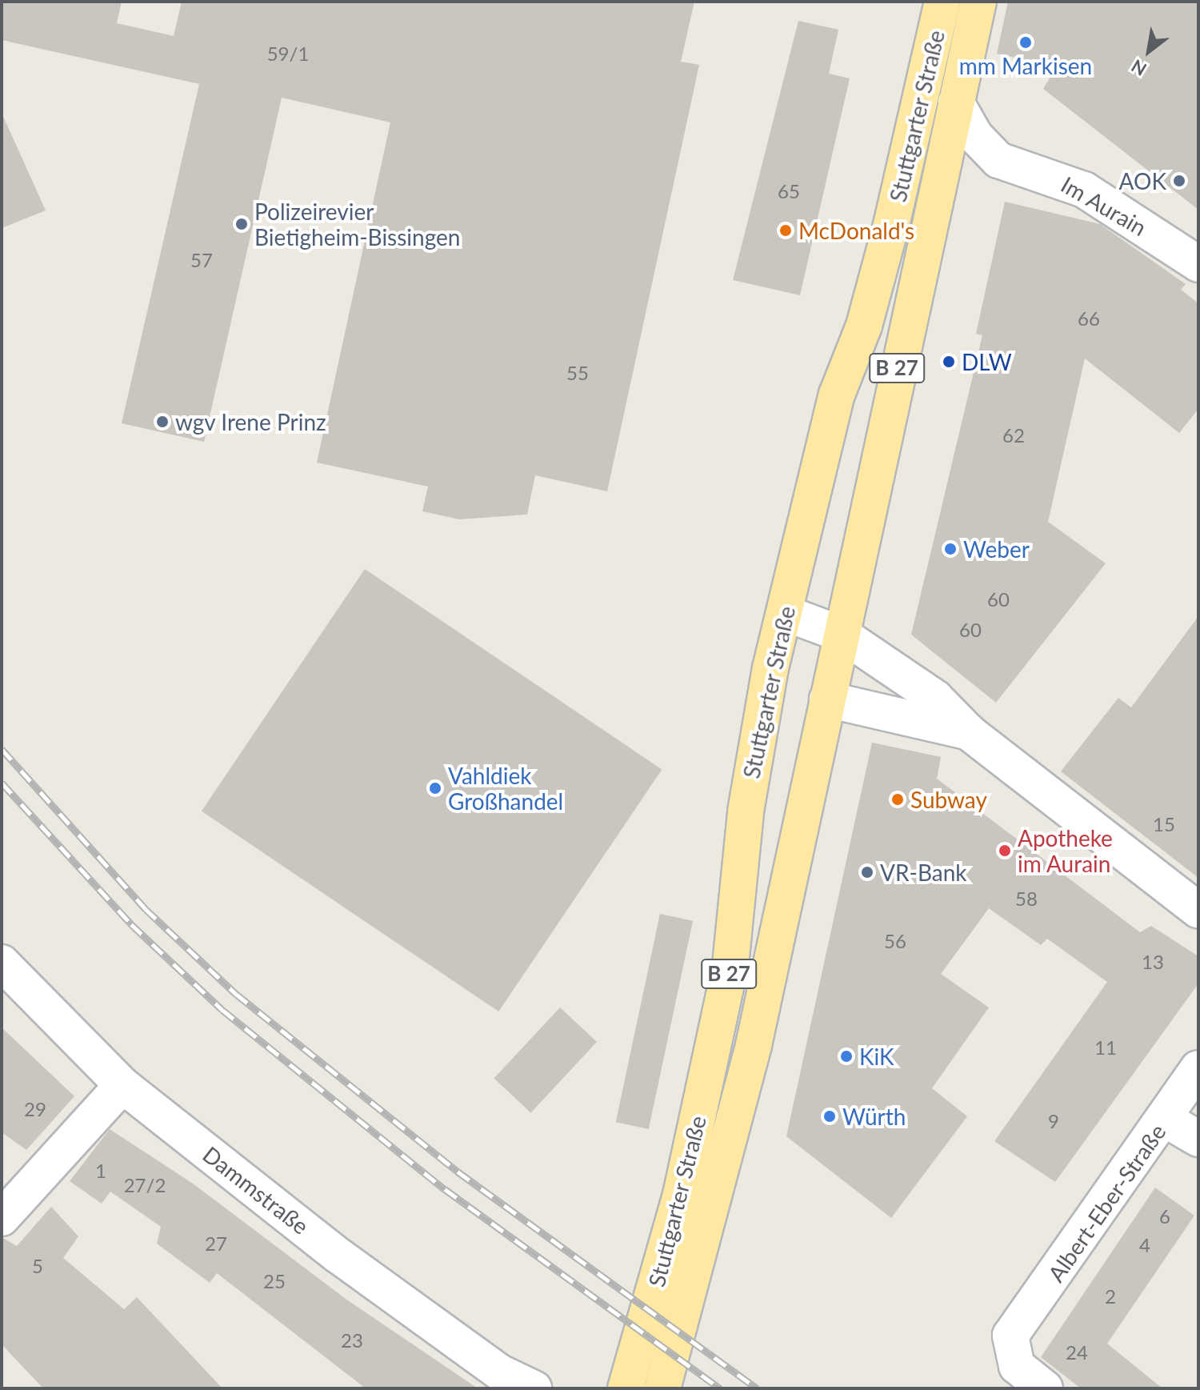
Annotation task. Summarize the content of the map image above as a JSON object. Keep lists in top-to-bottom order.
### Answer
{
  "streets": {
    "main road": ["Stuttgarter Straße", "B 27"],
    "street": ["Im Aurain", "Dammstraße", "Albert-Eber-Straße"]
  },
  "crossings": [
    ["Stuttgarter Straße", "Im Aurain"]
  ],
  "places": [
    "mm Markisen",
    "AOK",
    "Polizeirevier Bietigheim-Bissingen",
    "McDonald's",
    "DLW",
    "wgv Irene Prinz",
    "Weber",
    "Vahldiek Großhandel",
    "Subway",
    "Apotheke im Aurain",
    "VR-Bank",
    "KiK",
    "Würth"
  ],
  "house_numbers": [
    "59/1",
    "65",
    "57",
    "66",
    "55",
    "62",
    "60",
    "60",
    "15",
    "58",
    "56",
    "13",
    "11",
    "29",
    "9",
    "1",
    "27/2",
    "6",
    "27",
    "4",
    "5",
    "25",
    "2",
    "23",
    "24"
  ],
  "north": "bottom left"
}
